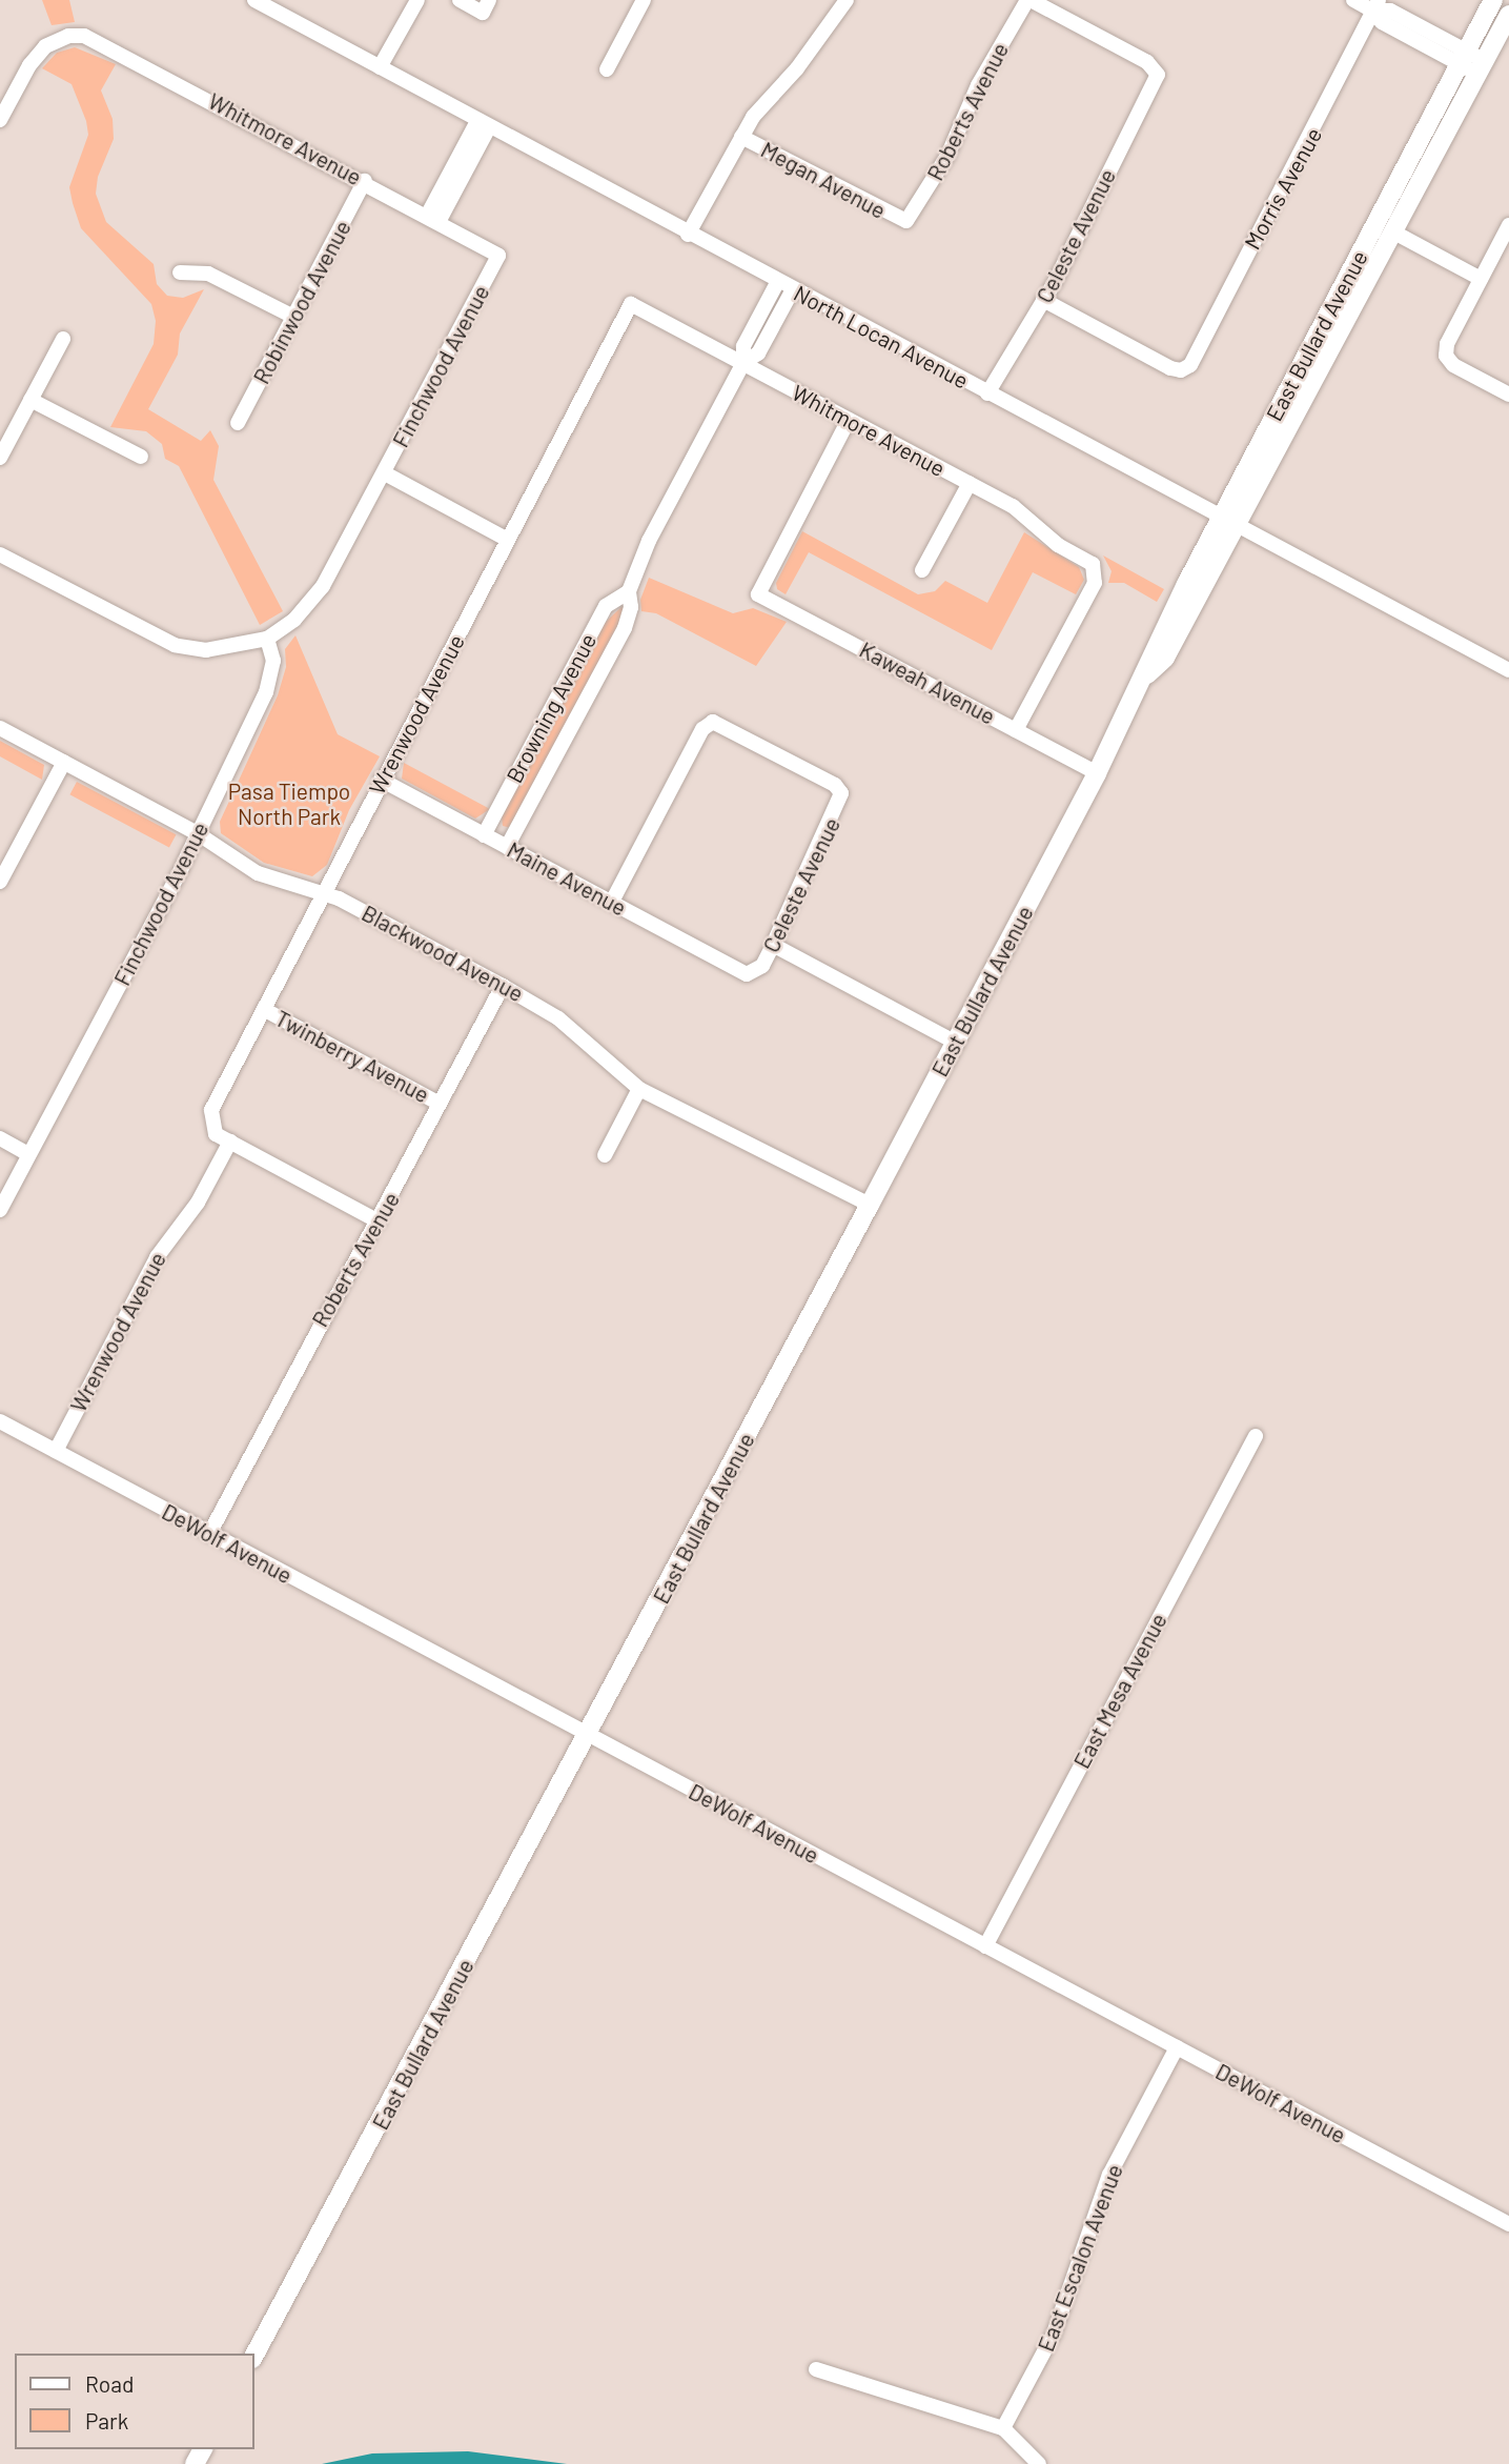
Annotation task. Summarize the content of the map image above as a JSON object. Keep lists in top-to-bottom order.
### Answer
{
  "streets": {
    "main road": ["East Bullard Avenue"],
    "street": [
      "Roberts Avenue",
      "Whitmore Avenue",
      "Megan Avenue",
      "Morris Avenue",
      "Celeste Avenue",
      "Robinwood Avenue",
      "North Locan Avenue",
      "Finchwood Avenue",
      "Kaweah Avenue",
      "Browning Avenue",
      "Wrenwood Avenue",
      "Maine Avenue",
      "Blackwood Avenue",
      "Twinberry Avenue",
      "DeWolf Avenue",
      "East Mesa Avenue",
      "East Escalon Avenue"
    ]
  },
  "crossings": [
    ["Roberts Avenue", "Megan Avenue"],
    ["Roberts Avenue", "Celeste Avenue"],
    ["Roberts Avenue", "Blackwood Avenue"],
    ["Roberts Avenue", "Twinberry Avenue"],
    ["Roberts Avenue", "DeWolf Avenue"],
    ["Whitmore Avenue", "Robinwood Avenue"],
    ["Whitmore Avenue", "Finchwood Avenue"],
    ["Whitmore Avenue", "Kaweah Avenue"],
    ["Whitmore Avenue", "Browning Avenue"],
    ["Whitmore Avenue", "Wrenwood Avenue"],
    ["Morris Avenue", "Celeste Avenue"],
    ["Celeste Avenue", "North Locan Avenue"],
    ["Celeste Avenue", "Maine Avenue"],
    ["East Bullard Avenue", "North Locan Avenue"],
    ["East Bullard Avenue", "Kaweah Avenue"],
    ["East Bullard Avenue", "Blackwood Avenue"],
    ["East Bullard Avenue", "DeWolf Avenue"],
    ["North Locan Avenue", "Browning Avenue"],
    ["Finchwood Avenue", "Blackwood Avenue"],
    ["Browning Avenue", "Maine Avenue"],
    ["Wrenwood Avenue", "Maine Avenue"],
    ["Wrenwood Avenue", "Blackwood Avenue"],
    ["Wrenwood Avenue", "Twinberry Avenue"],
    ["Wrenwood Avenue", "DeWolf Avenue"],
    ["DeWolf Avenue", "East Mesa Avenue"],
    ["DeWolf Avenue", "East Escalon Avenue"]
  ],
  "parks": ["Pasa Tiempo North Park"],
  "legend": ["Road", "Park"]
}
